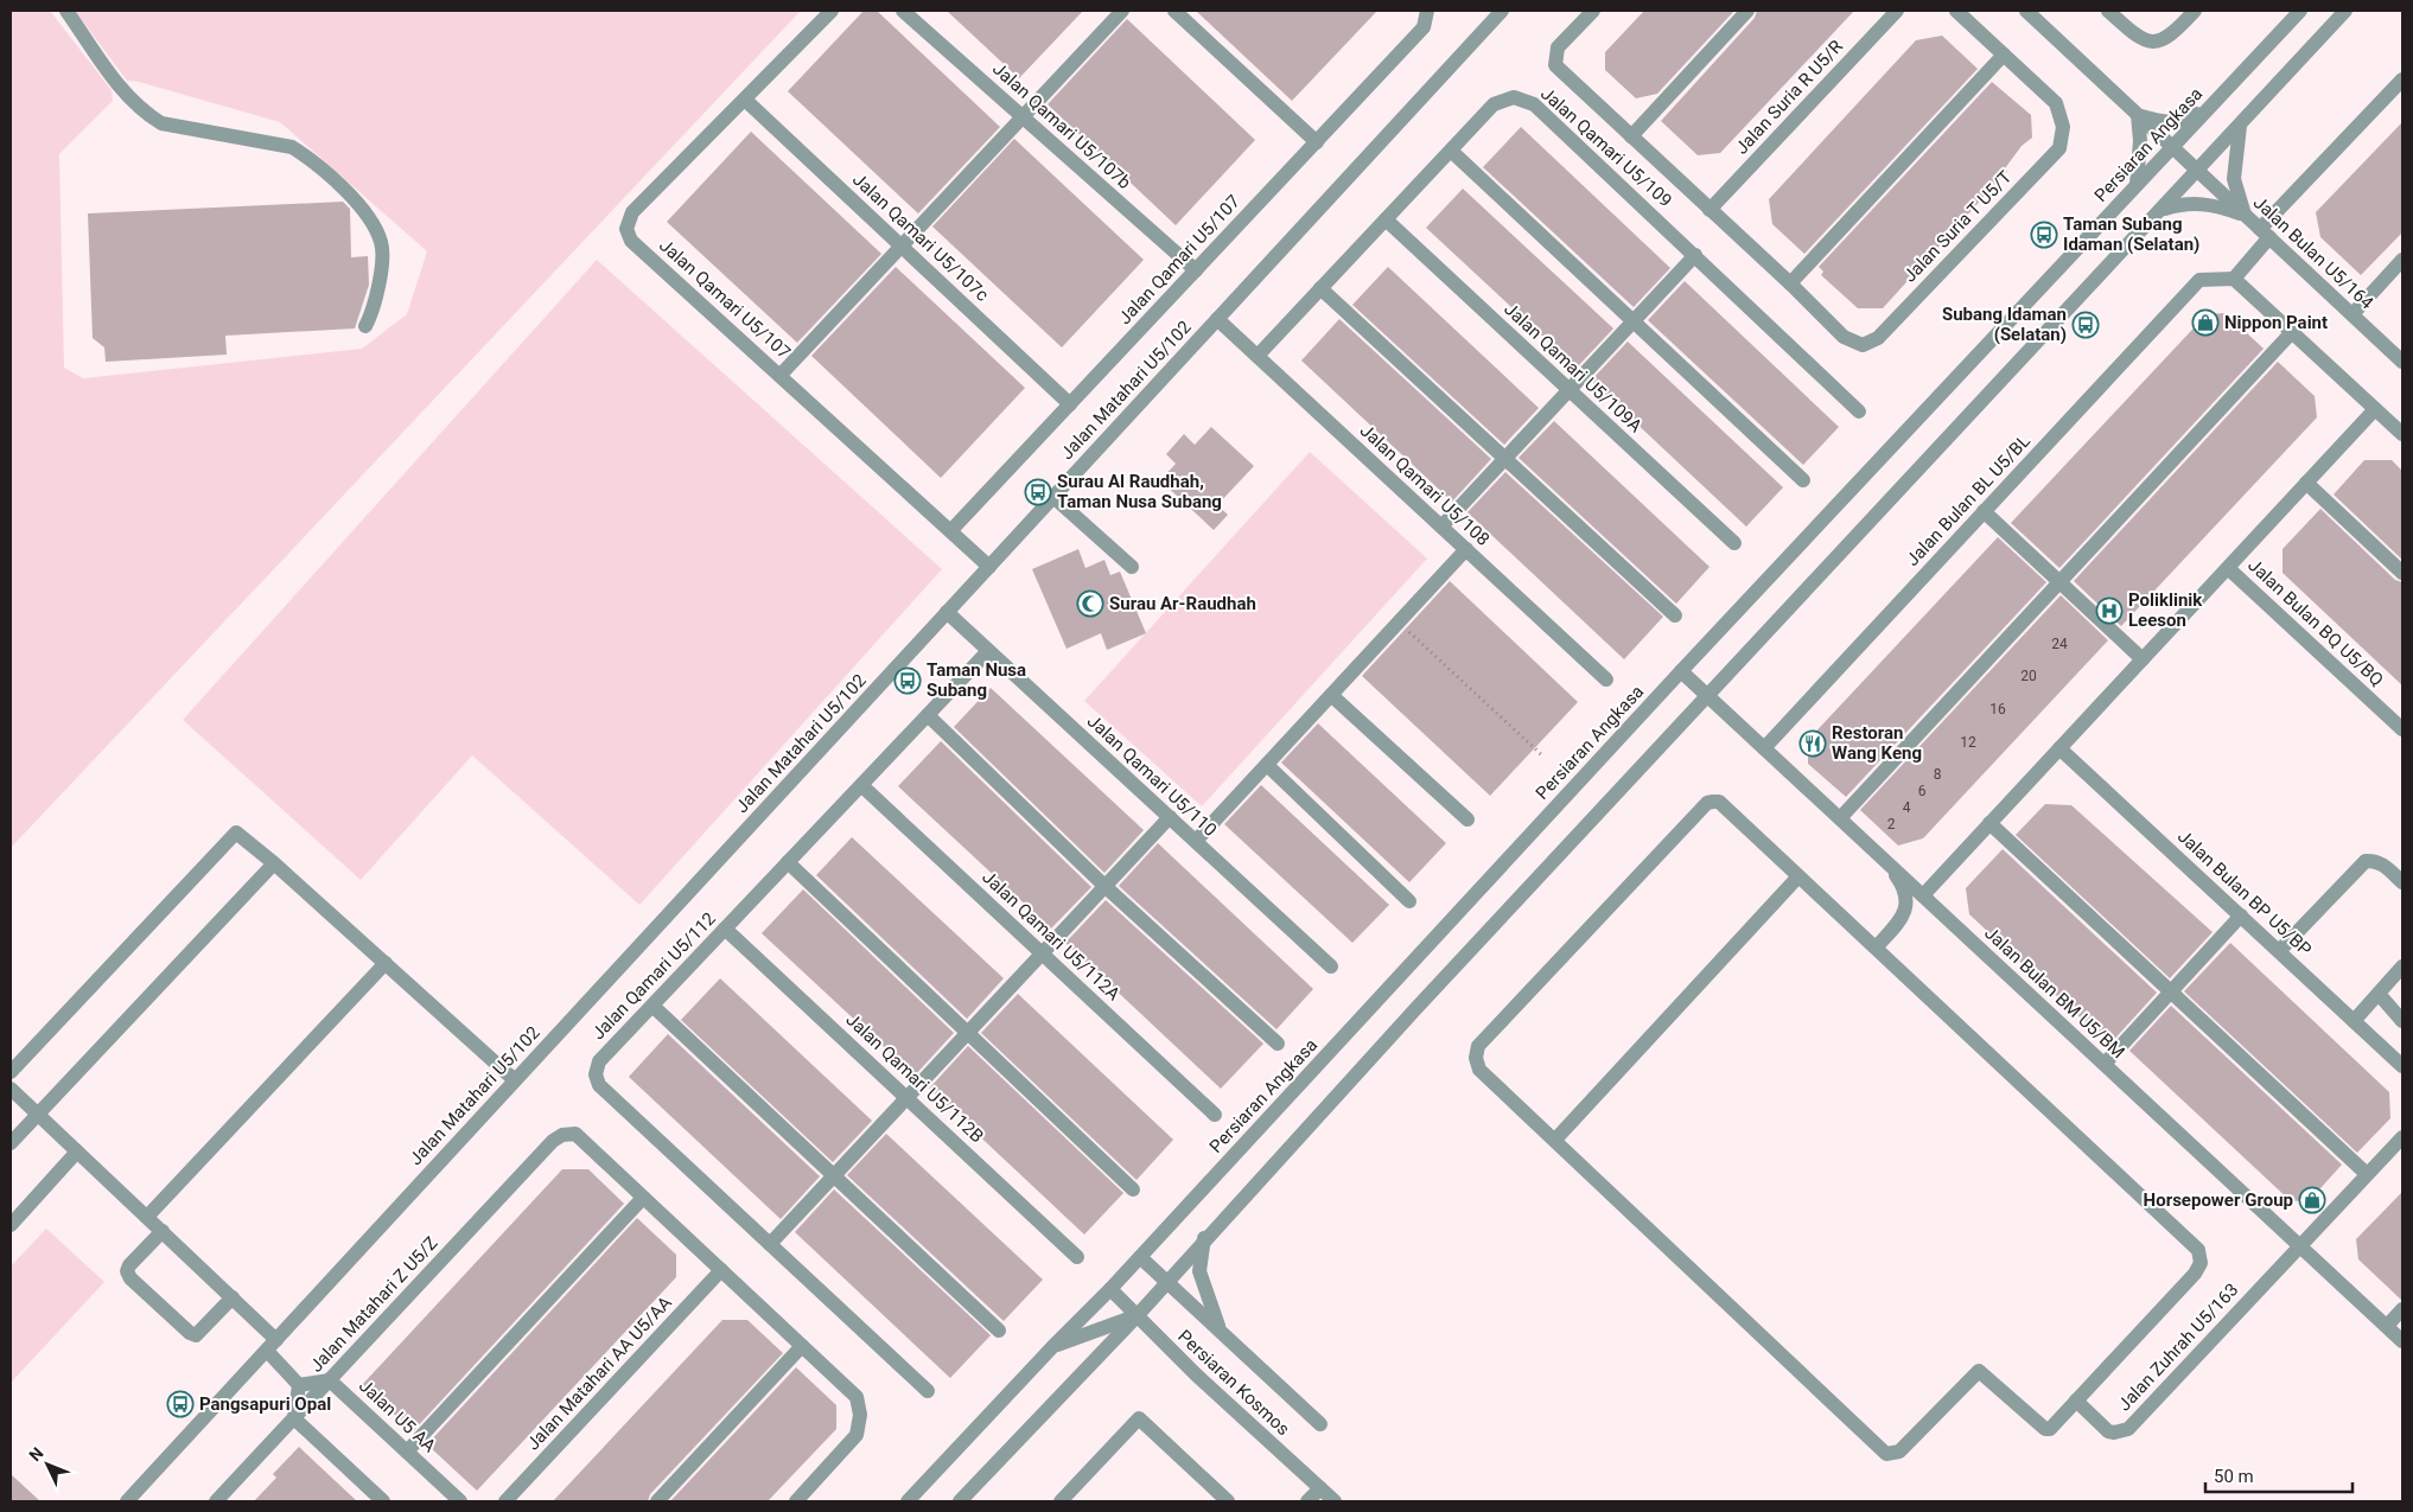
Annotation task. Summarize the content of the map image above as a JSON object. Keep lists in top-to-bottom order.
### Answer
{
  "streets": {
    "street": [
      "Jalan Suria R U5/R",
      "Jalan Qamari U5/107b",
      "Persiaran Angkasa",
      "Jalan Qamari U5/109",
      "Jalan Suria T U5/T",
      "Jalan Qamari U5/107c",
      "Jalan Bulan U5/164",
      "Jalan Qamari U5/107",
      "Jalan Qamari U5/109A",
      "Jalan Matahari U5/102",
      "Jalan Qamari U5/108",
      "Jalan Bulan BL U5/BL",
      "Jalan Bulan BQ U5/BQ",
      "Jalan Qamari U5/110",
      "Jalan Bulan BP U5/BP",
      "Jalan Qamari U5/112A",
      "Jalan Qamari U5/112",
      "Jalan Bulan BM U5/BM",
      "Jalan Qamari U5/112B",
      "Jalan Matahari Z U5/Z",
      "Jalan Zuhrah U5/163",
      "Jalan Matahari AA U5/AA",
      "Persiaran Kosmos",
      "Jalan U5 AA"
    ]
  },
  "crossings": [
    ["Jalan Qamari U5/107b", "Jalan Qamari U5/107"],
    ["Persiaran Angkasa", "Jalan Bulan U5/164"],
    ["Persiaran Angkasa", "Jalan Bulan BM U5/BM"],
    ["Persiaran Angkasa", "Persiaran Kosmos"],
    ["Jalan Qamari U5/109", "Jalan Qamari U5/109A"],
    ["Jalan Qamari U5/109", "Jalan Qamari U5/108"],
    ["Jalan Qamari U5/107c", "Jalan Qamari U5/107"],
    ["Jalan Qamari U5/107", "Jalan Matahari U5/102"],
    ["Jalan Matahari U5/102", "Jalan Qamari U5/108"],
    ["Jalan Matahari U5/102", "Jalan Qamari U5/110"],
    ["Jalan Bulan BL U5/BL", "Jalan Bulan BM U5/BM"],
    ["Jalan Qamari U5/110", "Jalan Qamari U5/112"],
    ["Jalan Qamari U5/112A", "Jalan Qamari U5/112"],
    ["Jalan Qamari U5/112", "Jalan Qamari U5/112B"],
    ["Jalan Bulan BM U5/BM", "Jalan Zuhrah U5/163"],
    ["Jalan Matahari Z U5/Z", "Jalan U5 AA"]
  ],
  "places": {
    "bus stop": [
      "Taman Subang Idaman (Selatan)",
      "Subang Idaman (Selatan)",
      "Surau Al Raudhah, Taman Nusa Subang",
      "Taman Nusa Subang",
      "Pangsapuri Opal"
    ],
    "shop": ["Nippon Paint", "Horsepower Group"],
    "mosque": ["Surau Ar-Raudhah"],
    "hospital": ["Poliklinik Leeson"],
    "restaurant": ["Restoran Wang Keng"]
  },
  "house_numbers": [
    "24",
    "20",
    "16",
    "12",
    "8",
    "6",
    "4",
    "2"
  ],
  "scale_bar": "50 m",
  "north": "top left"
}
